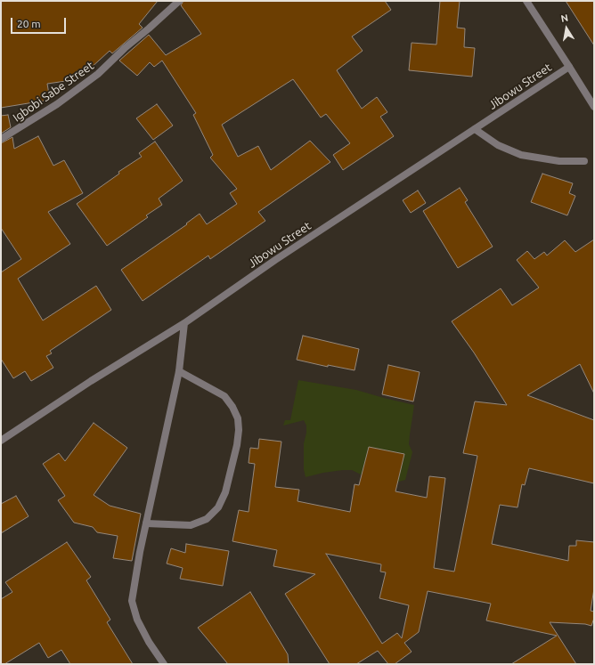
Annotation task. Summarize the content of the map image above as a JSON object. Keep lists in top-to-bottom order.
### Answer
{
  "streets": {
    "street": ["Jibowu Street", "Igbobi Sabe Street"]
  },
  "scale_bar": "20 m",
  "north": "top"
}
